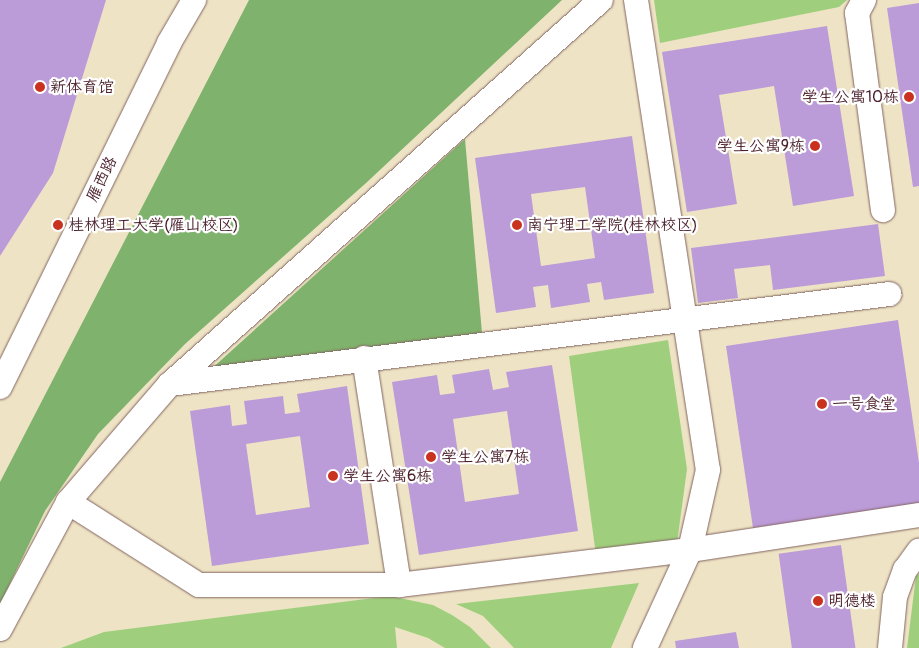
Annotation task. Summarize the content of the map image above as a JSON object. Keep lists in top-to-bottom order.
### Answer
{
  "streets": {
    "street": ["雁西路"]
  },
  "places": [
    "新体育馆",
    "学生公寓10栋",
    "学生公寓9栋",
    "桂林理工大学(雁山校区)",
    "南宁理工学院(桂林校区)",
    "一号食堂",
    "学生公寓7栋",
    "学生公寓6栋",
    "明德楼"
  ]
}
